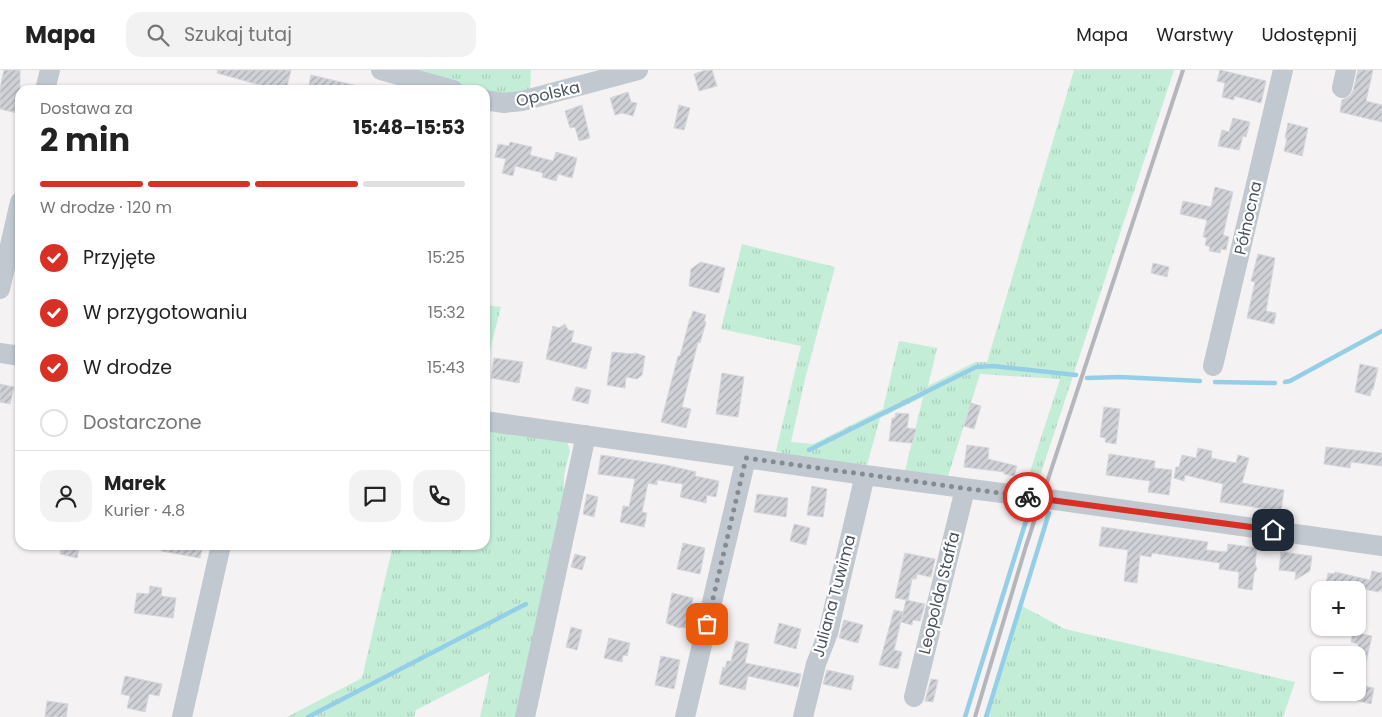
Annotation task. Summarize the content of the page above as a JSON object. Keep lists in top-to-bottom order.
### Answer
{
  "streets": {
    "street": [
      "Opolska",
      "Północna",
      "Leopolda Staffa",
      "Juliana Tuwima"
    ]
  },
  "page": {
    "header": "Mapa",
    "search": "Szukaj tutaj",
    "nav": ["Mapa", "Warstwy", "Udostępnij"],
    "heading": ["2 min", "Dostawa za", "15:48–15:53"],
    "panel": ["Marek", "Kurier · 4.8"],
    "bar": "W drodze · 120 m",
    "list": [
      ["Przyjęte", "15:25"],
      ["W przygotowaniu", "15:32"],
      ["W drodze", "15:43"],
      "Dostarczone"
    ],
    "map_buttons": ["+", "−"]
  }
}
